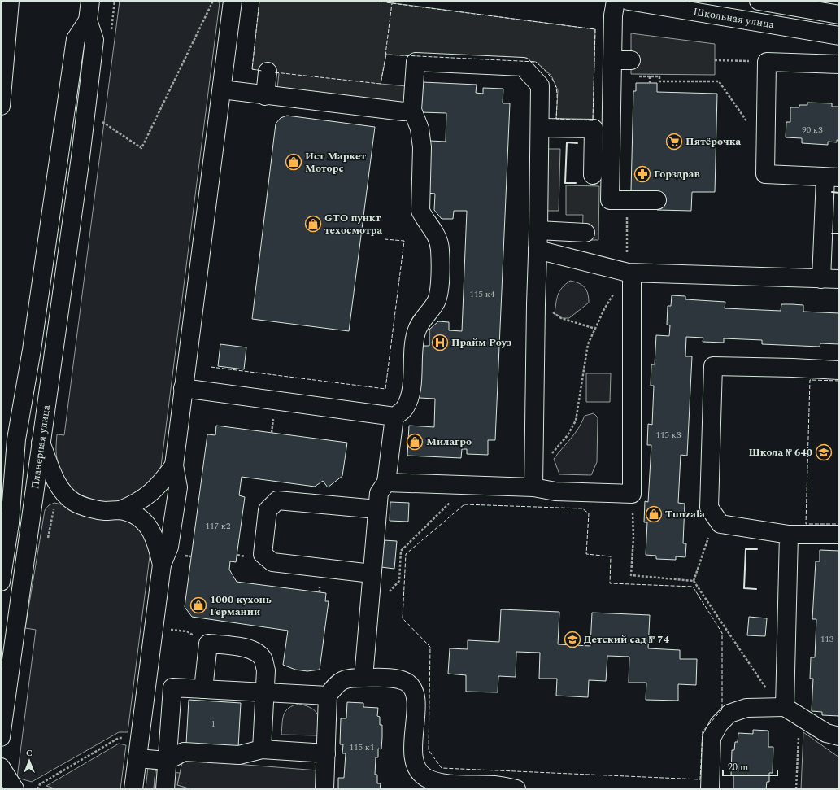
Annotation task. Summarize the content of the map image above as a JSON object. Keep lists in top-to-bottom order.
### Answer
{
  "streets": {
    "main road": ["Школьная улица", "Планерная улица"]
  },
  "places": {
    "supermarket": ["Пятёрочка"],
    "shop": [
      "Ист Маркет Моторс",
      "GTO пункт техосмотра",
      "Милагро",
      "Tunzala",
      "1000 кухонь Германии"
    ],
    "pharmacy": ["Горздрав"],
    "hospital": ["Прайм Роуз"],
    "school or university": ["Школа № 640", "Детский сад № 74"]
  },
  "house_numbers": [
    "90 к3",
    "115 к4",
    "115 к3",
    "117 к2",
    "113",
    "1",
    "115 к1"
  ],
  "scale_bar": "20 m",
  "north": "top"
}
